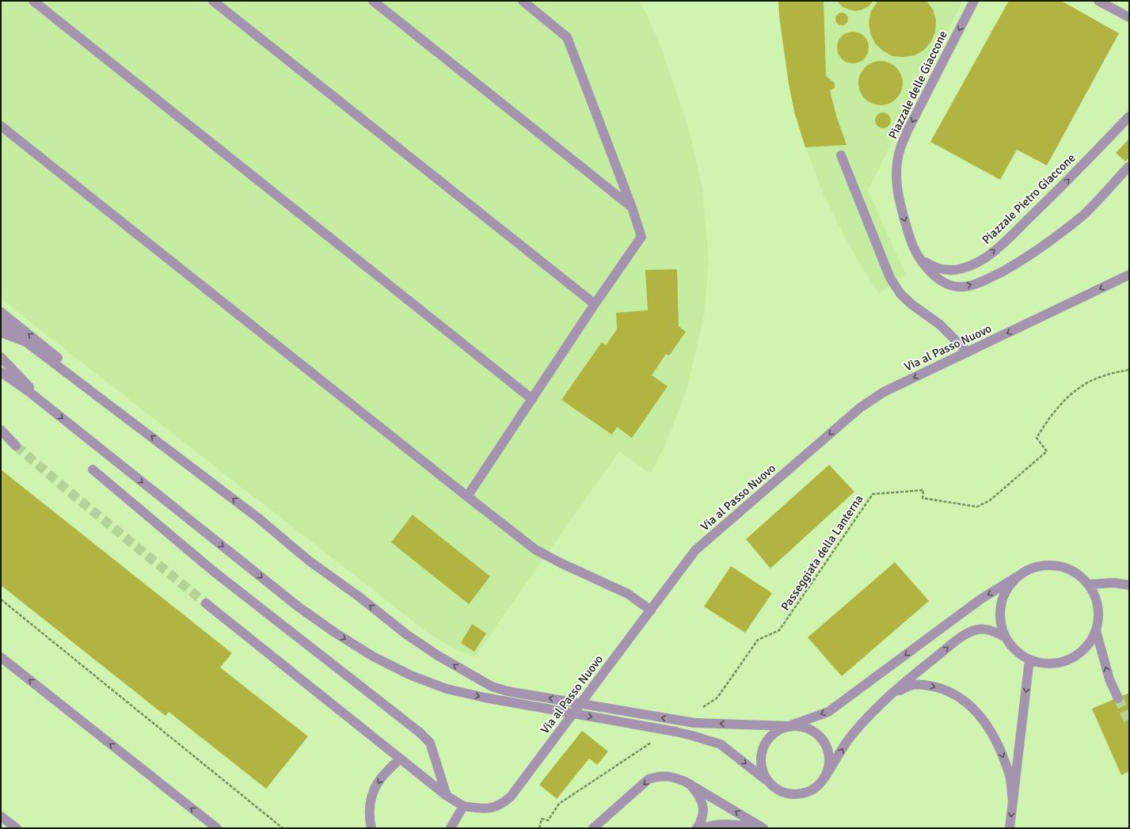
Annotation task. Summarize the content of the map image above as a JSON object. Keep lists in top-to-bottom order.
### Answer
{
  "streets": {
    "street": ["Piazzale delle Giaccone", "Piazzale Pietro Giaccone", "Via al Passo Nuovo"],
    "path": ["Passeggiata della Lanterna"]
  },
  "crossings": [
    ["Piazzale delle Giaccone", "Piazzale Pietro Giaccone"]
  ],
  "one_way": ["Piazzale Pietro Giaccone", "Via al Passo Nuovo"]
}
